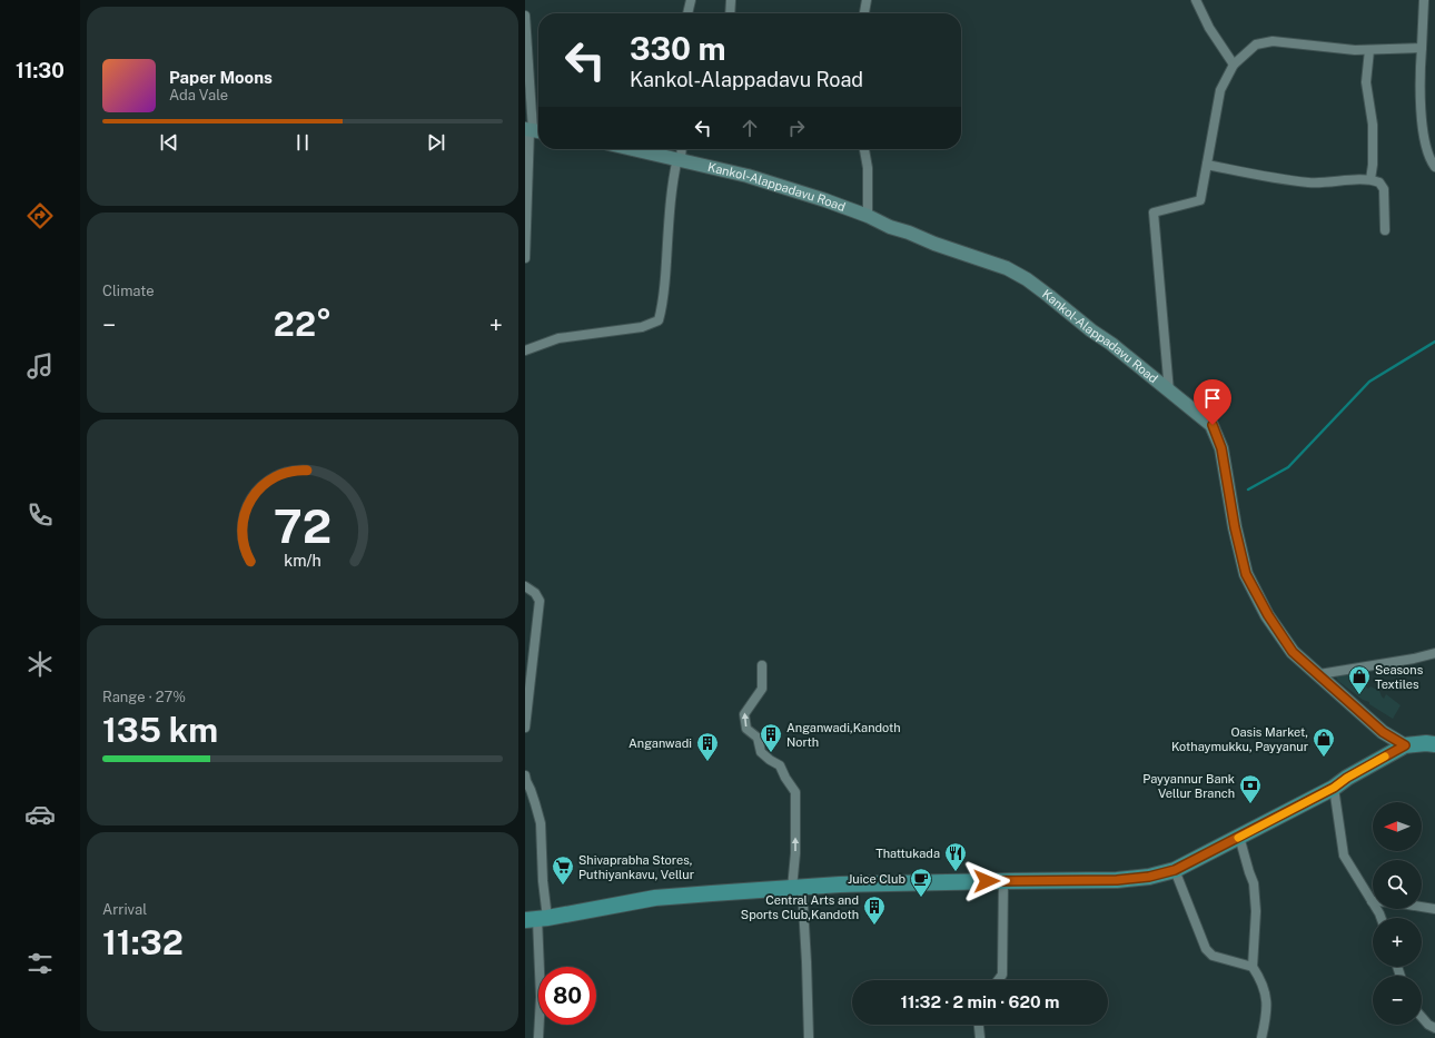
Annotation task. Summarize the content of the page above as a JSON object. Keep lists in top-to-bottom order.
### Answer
{
  "streets": {
    "main road": ["Kankol-Alappadavu Road"]
  },
  "places": {
    "shop": ["Seasons Textiles", "Oasis Market, Kothaymukku, Payyanur"],
    "building": ["Anganwadi,Kandoth North", "Anganwadi", "Central Arts and Sports Club,Kandoth"],
    "bank": ["Payyannur Bank Vellur Branch"],
    "restaurant": ["Thattukada"],
    "supermarket": ["Shivaprabha Stores, Puthiyankavu, Vellur"],
    "cafe": ["Juice Club"]
  },
  "north": "left",
  "page": {
    "tabs": "11:30",
    "turn": ["330 m", "Kankol-Alappadavu Road"],
    "song": ["Paper Moons", "Ada Vale"],
    "tile": [
      "Climate",
      ["Range · 27%", "135 km"],
      ["Arrival", "11:32"]
    ],
    "heat": ["−", "22°", "+"],
    "map_buttons": ["+", "−"],
    "limit": "80",
    "trip": "11:32 · 2 min · 620 m",
    "gauge": ["72", "km/h"]
  }
}
